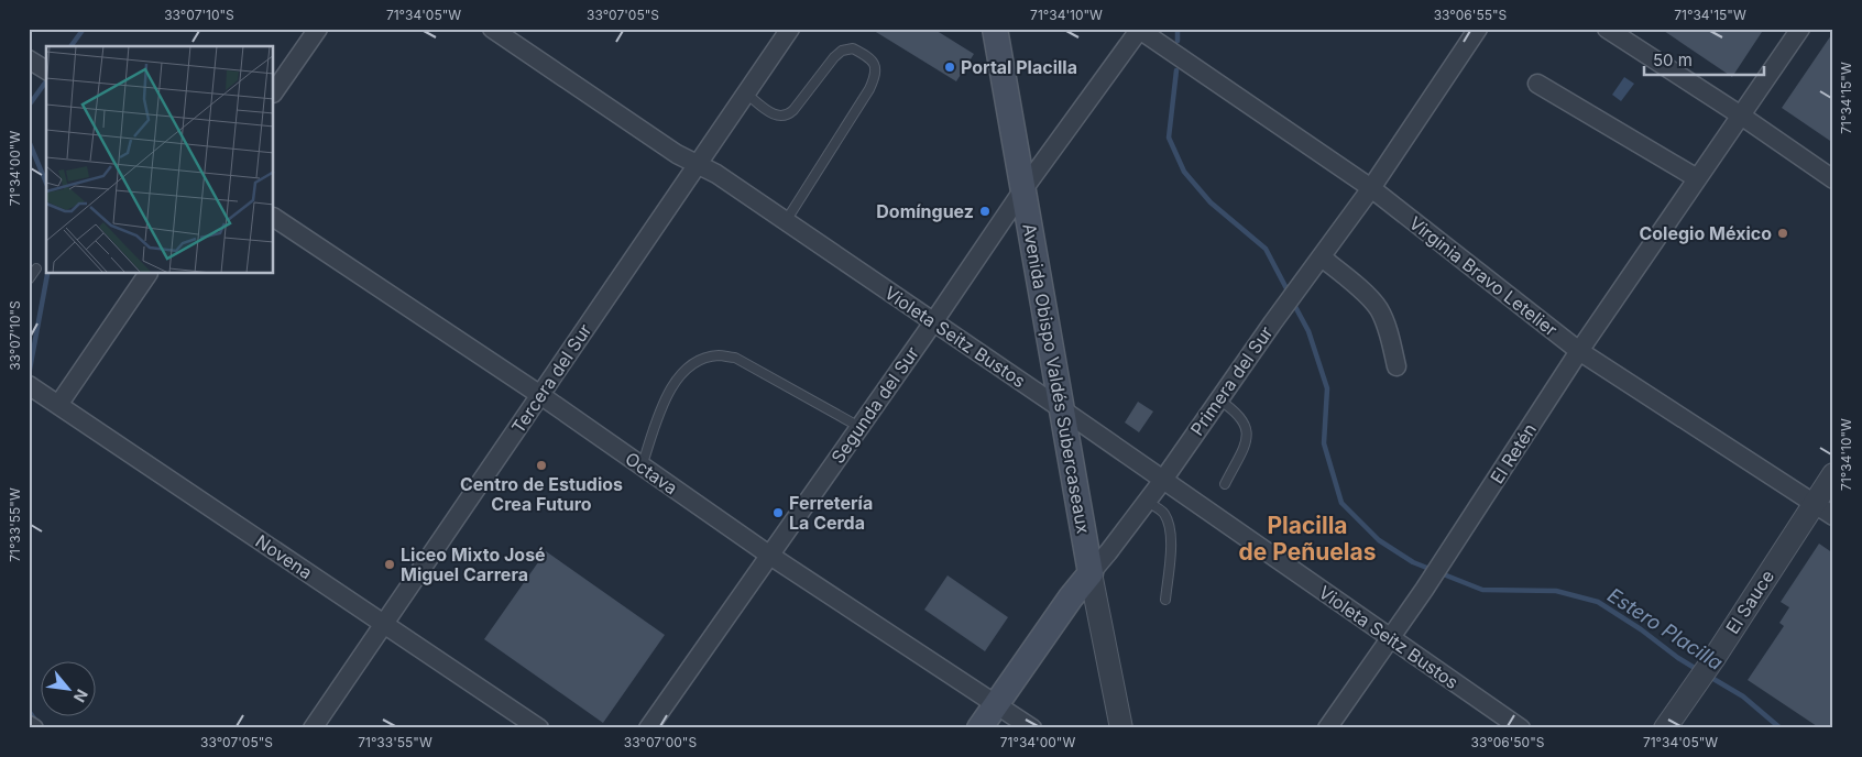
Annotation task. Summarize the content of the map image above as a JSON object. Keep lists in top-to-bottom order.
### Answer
{
  "streets": {
    "main road": ["Avenida Obispo Valdés Subercaseaux", "Primera del Sur"],
    "street": [
      "Virginia Bravo Letelier",
      "Violeta Seitz Bustos",
      "Tercera del Sur",
      "Segunda del Sur",
      "El Retén",
      "Octava",
      "Novena",
      "El Sauce"
    ]
  },
  "crossings": [
    ["Virginia Bravo Letelier", "Primera del Sur"],
    ["Virginia Bravo Letelier", "Segunda del Sur"],
    ["Virginia Bravo Letelier", "El Retén"],
    ["Virginia Bravo Letelier", "El Sauce"],
    ["Violeta Seitz Bustos", "Tercera del Sur"],
    ["Violeta Seitz Bustos", "Avenida Obispo Valdés Subercaseaux"],
    ["Violeta Seitz Bustos", "Primera del Sur"],
    ["Violeta Seitz Bustos", "Segunda del Sur"],
    ["Violeta Seitz Bustos", "El Retén"],
    ["Tercera del Sur", "Octava"],
    ["Tercera del Sur", "Novena"],
    ["Avenida Obispo Valdés Subercaseaux", "Primera del Sur"],
    ["Avenida Obispo Valdés Subercaseaux", "Segunda del Sur"],
    ["Primera del Sur", "Octava"],
    ["Segunda del Sur", "Octava"]
  ],
  "districts": ["Placilla de Peñuelas"],
  "water": ["Estero Placilla"],
  "places": [
    "Portal Placilla",
    "Domínguez",
    "Colegio México",
    "Centro de Estudios Crea Futuro",
    "Ferretería La Cerda",
    "Liceo Mixto José Miguel Carrera"
  ],
  "scale_bar": "50 m",
  "north": "bottom right",
  "coordinates": [
    "33°07'10\"S",
    "71°34'05\"W",
    "33°07'05\"S",
    "71°34'10\"W",
    "33°06'55\"S",
    "71°34'15\"W",
    "71°34'00\"W",
    "71°33'55\"W",
    "33°07'00\"S",
    "33°06'50\"S"
  ]
}
